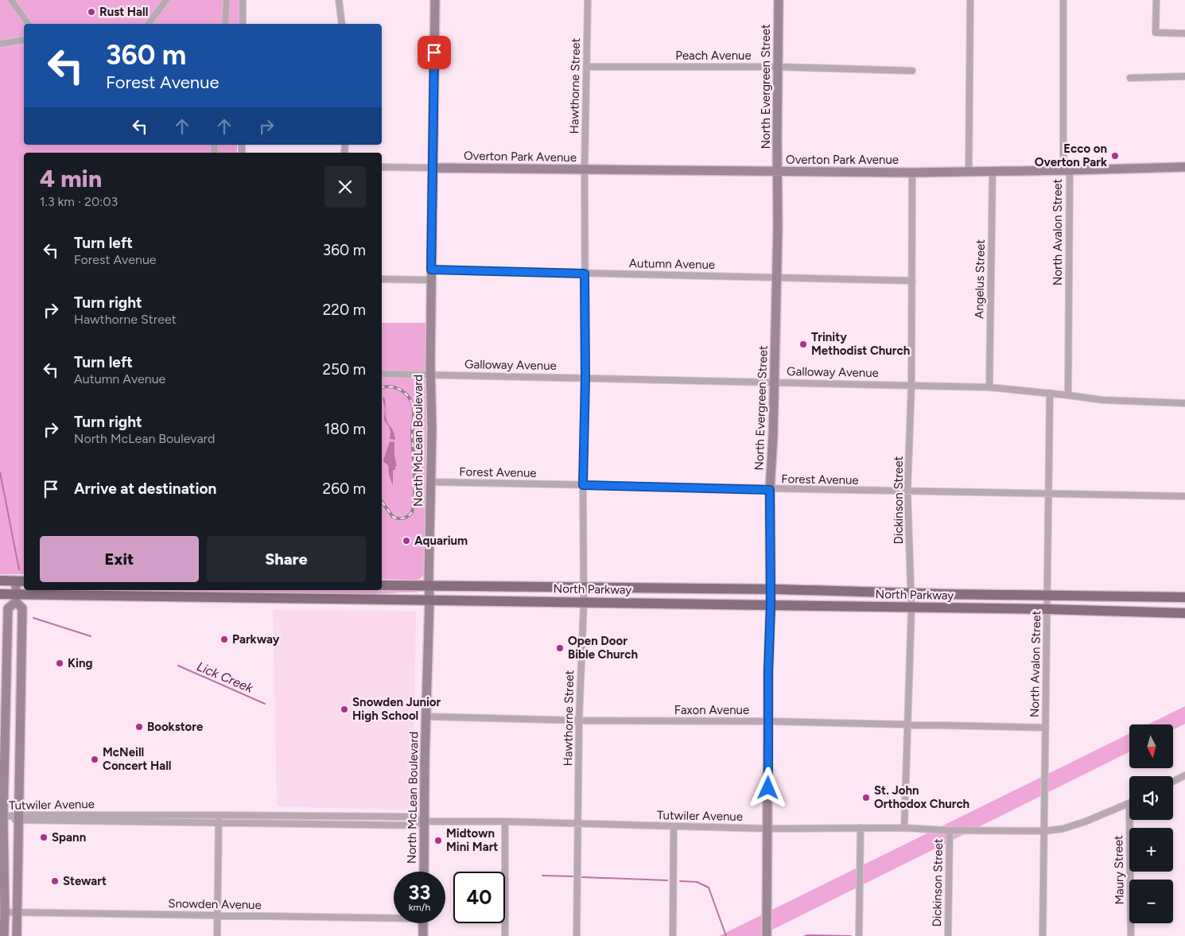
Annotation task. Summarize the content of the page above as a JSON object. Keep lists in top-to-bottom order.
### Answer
{
  "streets": {
    "main road": ["North Parkway"],
    "street": [
      "Peach Avenue",
      "Hawthorne Street",
      "North Evergreen Street",
      "Overton Park Avenue",
      "North Avalon Street",
      "Autumn Avenue",
      "Angelus Street",
      "Galloway Avenue",
      "North McLean Boulevard",
      "Forest Avenue",
      "Dickinson Street",
      "Faxon Avenue",
      "Tutwiler Avenue",
      "Maury Street",
      "Snowden Avenue"
    ]
  },
  "crossings": [
    ["Peach Avenue", "Hawthorne Street"],
    ["Peach Avenue", "North Evergreen Street"],
    ["Hawthorne Street", "Overton Park Avenue"],
    ["Hawthorne Street", "Autumn Avenue"],
    ["Hawthorne Street", "Galloway Avenue"],
    ["Hawthorne Street", "Forest Avenue"],
    ["Hawthorne Street", "North Parkway"],
    ["Hawthorne Street", "Faxon Avenue"],
    ["Hawthorne Street", "Tutwiler Avenue"],
    ["North Evergreen Street", "Overton Park Avenue"],
    ["North Evergreen Street", "Autumn Avenue"],
    ["North Evergreen Street", "Galloway Avenue"],
    ["North Evergreen Street", "Forest Avenue"],
    ["North Evergreen Street", "North Parkway"],
    ["North Evergreen Street", "Faxon Avenue"],
    ["North Evergreen Street", "Tutwiler Avenue"],
    ["Overton Park Avenue", "North Avalon Street"],
    ["Overton Park Avenue", "Angelus Street"],
    ["Overton Park Avenue", "North McLean Boulevard"],
    ["Overton Park Avenue", "Dickinson Street"],
    ["North Avalon Street", "Galloway Avenue"],
    ["North Avalon Street", "Forest Avenue"],
    ["North Avalon Street", "North Parkway"],
    ["North Avalon Street", "Faxon Avenue"],
    ["North Avalon Street", "Tutwiler Avenue"],
    ["Autumn Avenue", "North McLean Boulevard"],
    ["Autumn Avenue", "Dickinson Street"],
    ["Angelus Street", "Galloway Avenue"],
    ["Galloway Avenue", "North McLean Boulevard"],
    ["Galloway Avenue", "Dickinson Street"],
    ["North McLean Boulevard", "Forest Avenue"],
    ["North McLean Boulevard", "North Parkway"],
    ["North McLean Boulevard", "Faxon Avenue"],
    ["North McLean Boulevard", "Tutwiler Avenue"],
    ["Forest Avenue", "Dickinson Street"],
    ["Dickinson Street", "North Parkway"],
    ["Dickinson Street", "Faxon Avenue"],
    ["Dickinson Street", "Tutwiler Avenue"]
  ],
  "water": ["Lick Creek"],
  "places": [
    "Rust Hall",
    "Ecco on Overton Park",
    "Trinity Methodist Church",
    "Aquarium",
    "Parkway",
    "Open Door Bible Church",
    "King",
    "Snowden Junior High School",
    "Bookstore",
    "McNeill Concert Hall",
    "St. John Orthodox Church",
    "Spann",
    "Midtown Mini Mart",
    "Stewart"
  ],
  "north": "bottom",
  "page": {
    "turn": ["360 m", "Forest Avenue"],
    "heading": ["4 min", "1.3 km · 20:03"],
    "list": [
      {
        "name": "Turn left",
        "note": "Forest Avenue",
        "value": "360 m"
      },
      {
        "name": "Turn right",
        "note": "Hawthorne Street",
        "value": "220 m"
      },
      {
        "name": "Turn left",
        "note": "Autumn Avenue",
        "value": "250 m"
      },
      {
        "name": "Turn right",
        "note": "North McLean Boulevard",
        "value": "180 m"
      },
      {
        "name": "Arrive at destination",
        "value": "260 m"
      }
    ],
    "buttons": ["Exit", "Share"],
    "map_buttons": ["+", "−"],
    "speed": "33 km/h",
    "limit": "40"
  }
}
